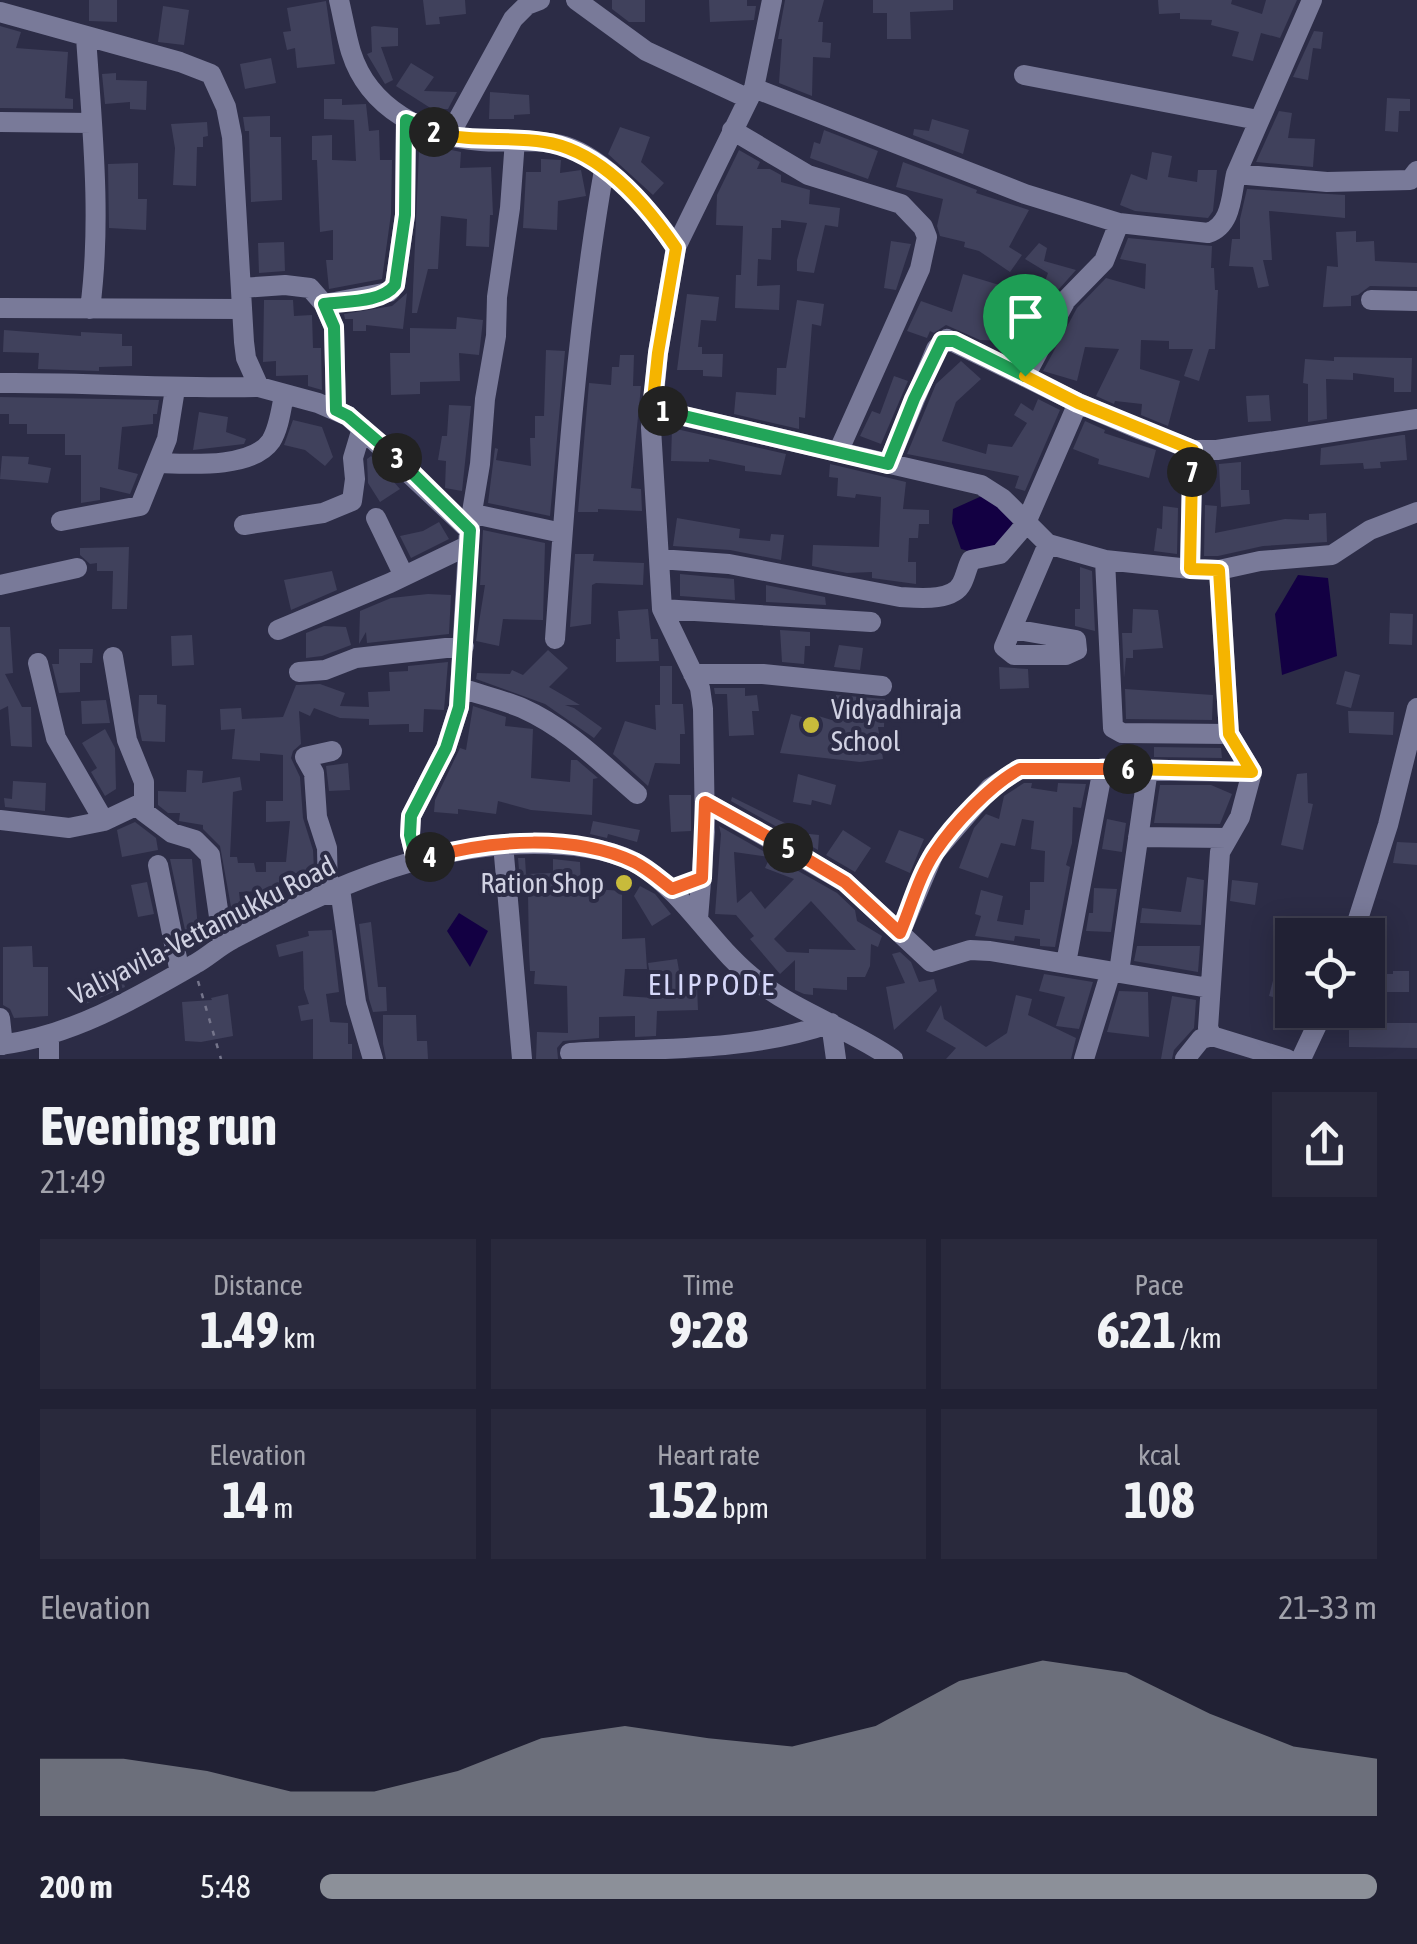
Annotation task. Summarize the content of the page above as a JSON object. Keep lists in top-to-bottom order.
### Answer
{
  "streets": {
    "street": ["Valiyavila-Vettamukku Road"]
  },
  "districts": ["ELIPPODE"],
  "places": ["Vidyadhiraja School", "Ration Shop"],
  "page": {
    "pins": [
      "2",
      "1",
      "3",
      "7",
      "6",
      "5",
      "4"
    ],
    "heading": ["Evening run", "21:49"],
    "stats": [
      ["Distance", "1.49 km"],
      ["Time", "9:28"],
      ["Pace", "6:21 /km"],
      ["Elevation", "14 m"],
      ["Heart rate", "152 bpm"],
      ["kcal", "108"]
    ],
    "chart": ["Elevation", "21–33 m"],
    "list": [
      {
        "name": "200 m",
        "note": "5:48"
      }
    ]
  }
}
